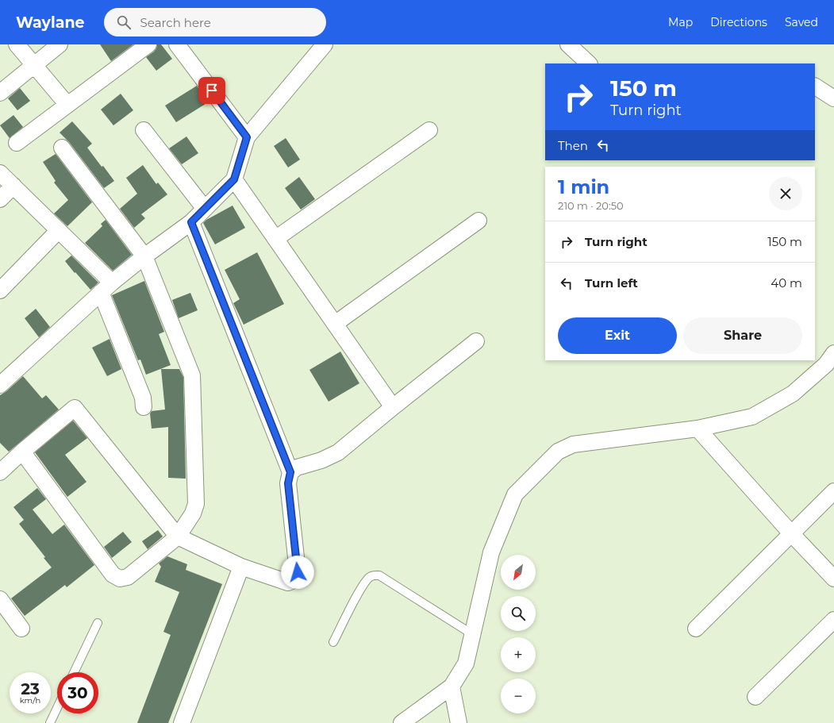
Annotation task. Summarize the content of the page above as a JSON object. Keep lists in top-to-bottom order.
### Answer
{
  "north": "bottom left",
  "page": {
    "header": "Waylane",
    "search": "Search here",
    "nav": ["Map", "Directions", "Saved"],
    "turn": ["150 m", "Turn right"],
    "then": "Then",
    "heading": ["1 min", "210 m · 20:50"],
    "list": [
      {
        "name": "Turn right",
        "value": "150 m"
      },
      {
        "name": "Turn left",
        "value": "40 m"
      }
    ],
    "buttons": ["Exit", "Share"],
    "map_buttons": ["+", "−"],
    "speed": "23 km/h",
    "limit": "30"
  }
}
